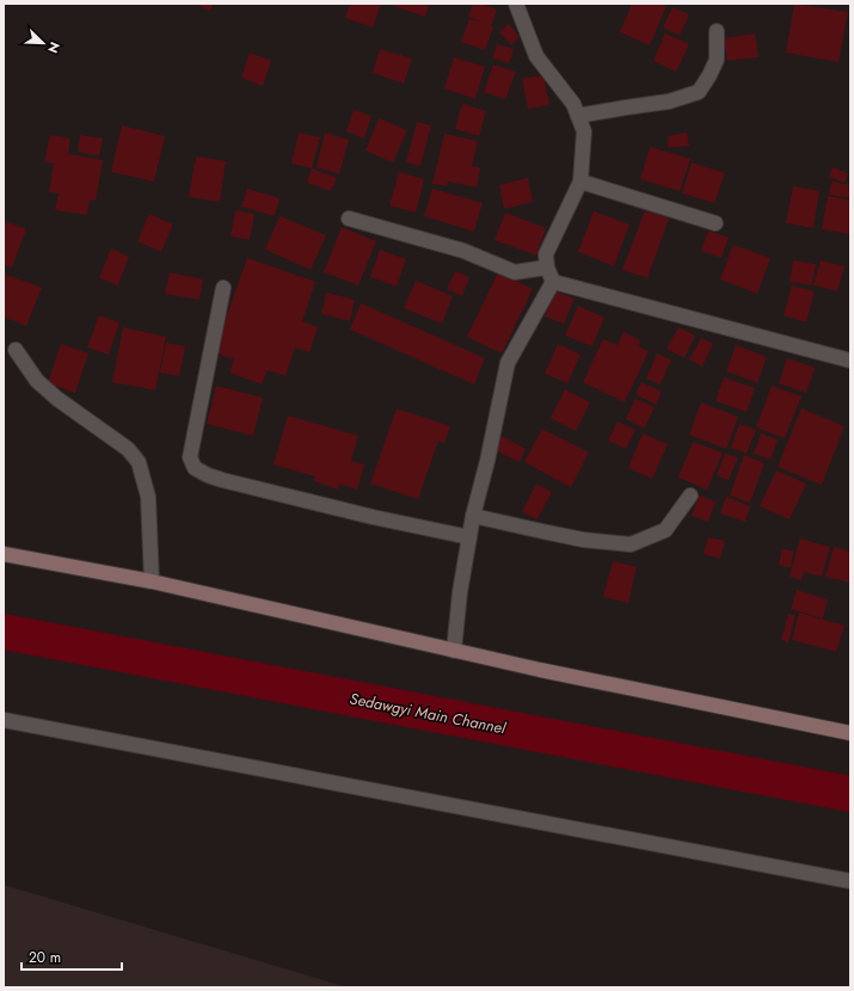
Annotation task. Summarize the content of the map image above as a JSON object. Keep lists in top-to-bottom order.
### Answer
{
  "water": ["Sedawgyi Main Channel"],
  "scale_bar": "20 m",
  "north": "bottom right"
}
